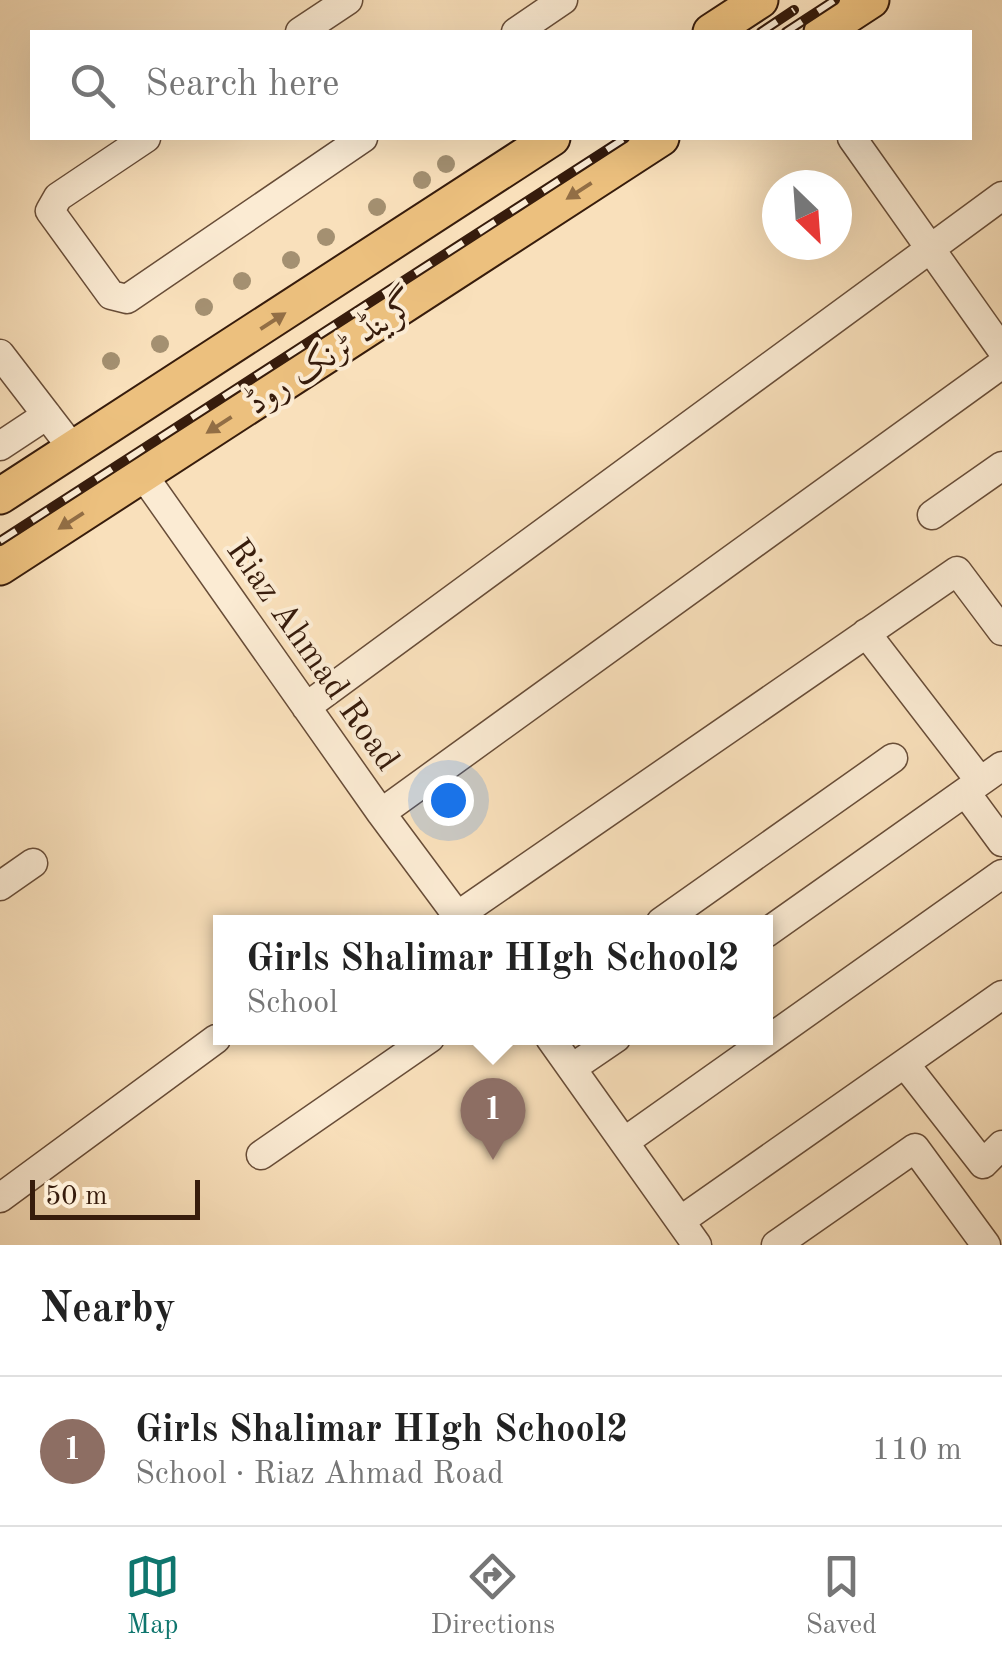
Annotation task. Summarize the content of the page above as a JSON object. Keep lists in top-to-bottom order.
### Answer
{
  "streets": {
    "main road": ["گرینڈ ٹرنک روڈ"],
    "street": ["Riaz Ahmad Road"]
  },
  "crossings": [
    ["گرینڈ ٹرنک روڈ", "Riaz Ahmad Road"]
  ],
  "scale_bar": "50 m",
  "north": "bottom right",
  "page": {
    "search": "Search here",
    "popup": ["Girls Shalimar HIgh School2", "School"],
    "pins": "1",
    "scale": "50 m",
    "heading": "Nearby",
    "list": [
      {
        "mark": "1",
        "name": "Girls Shalimar HIgh School2",
        "note": "School · Riaz Ahmad Road",
        "value": "110 m"
      }
    ],
    "nav": ["Map", "Directions", "Saved"]
  }
}
